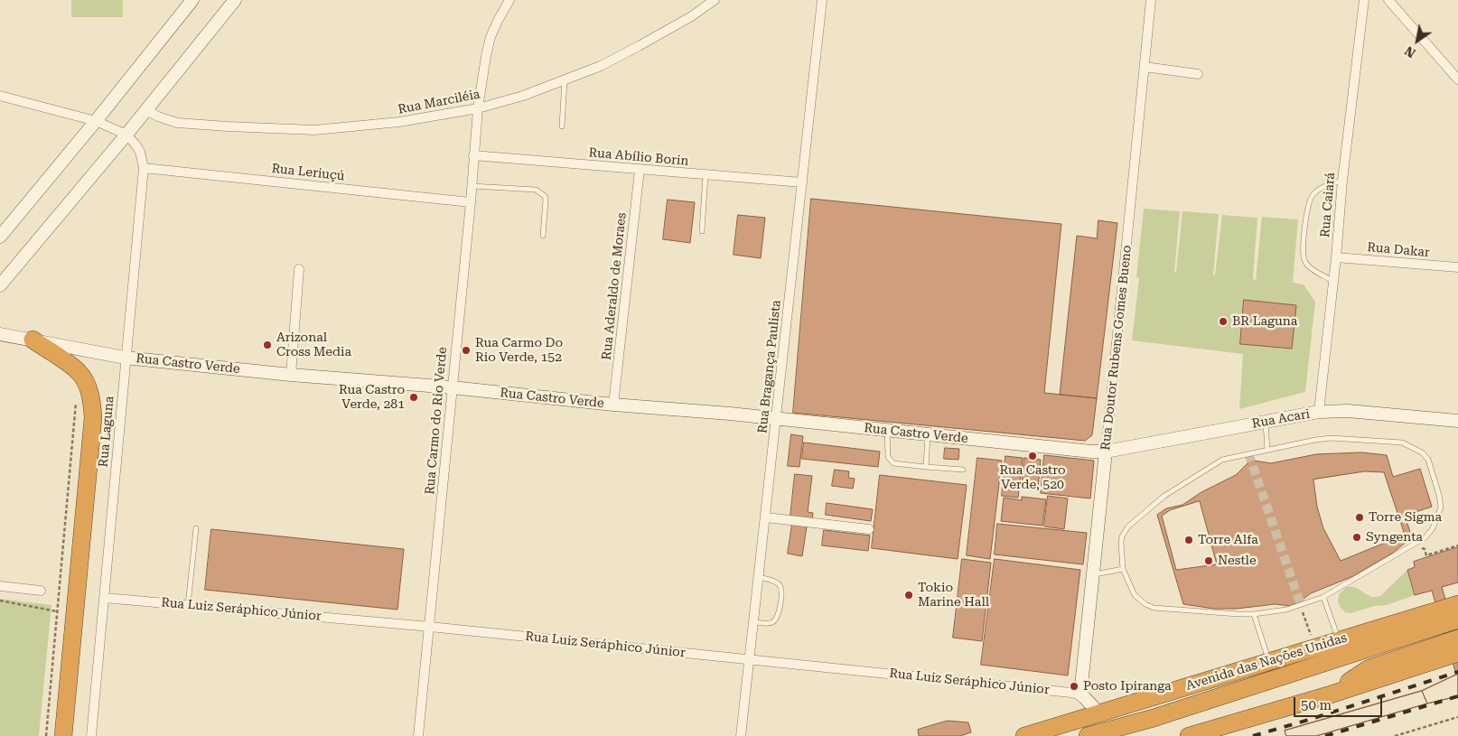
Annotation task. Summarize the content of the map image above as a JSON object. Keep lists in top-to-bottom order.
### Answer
{
  "streets": {
    "highway": ["Avenida das Nações Unidas"],
    "street": [
      "Rua Marciléia",
      "Rua Abílio Borin",
      "Rua Leriuçú",
      "Rua Caiará",
      "Rua Dakar",
      "Rua Aderaldo de Moraes",
      "Rua Doutor Rubens Gomes Bueno",
      "Rua Castro Verde",
      "Rua Bragança Paulista",
      "Rua Acari",
      "Rua Carmo do Rio Verde",
      "Rua Laguna",
      "Rua Luiz Seráphico Júnior"
    ]
  },
  "crossings": [
    ["Rua Marciléia", "Rua Carmo do Rio Verde"],
    ["Rua Abílio Borin", "Rua Aderaldo de Moraes"],
    ["Rua Abílio Borin", "Rua Bragança Paulista"],
    ["Rua Abílio Borin", "Rua Carmo do Rio Verde"],
    ["Rua Leriuçú", "Rua Carmo do Rio Verde"],
    ["Rua Leriuçú", "Rua Laguna"],
    ["Rua Caiará", "Rua Dakar"],
    ["Rua Caiará", "Rua Acari"],
    ["Rua Aderaldo de Moraes", "Rua Castro Verde"],
    ["Rua Doutor Rubens Gomes Bueno", "Rua Castro Verde"],
    ["Rua Doutor Rubens Gomes Bueno", "Rua Acari"],
    ["Rua Doutor Rubens Gomes Bueno", "Rua Luiz Seráphico Júnior"],
    ["Rua Castro Verde", "Rua Bragança Paulista"],
    ["Rua Castro Verde", "Rua Acari"],
    ["Rua Castro Verde", "Rua Carmo do Rio Verde"],
    ["Rua Castro Verde", "Rua Laguna"],
    ["Rua Bragança Paulista", "Rua Luiz Seráphico Júnior"],
    ["Rua Carmo do Rio Verde", "Rua Luiz Seráphico Júnior"],
    ["Rua Laguna", "Rua Luiz Seráphico Júnior"]
  ],
  "places": [
    "BR Laguna",
    "Arizonal Cross Media",
    "Rua Carmo Do Rio Verde, 152",
    "Rua Castro Verde, 281",
    "Rua Castro Verde, 520",
    "Torre Sigma",
    "Syngenta",
    "Torre Alfa",
    "Nestle",
    "Tokio Marine Hall",
    "Posto Ipiranga"
  ],
  "scale_bar": "50 m",
  "north": "bottom left"
}
